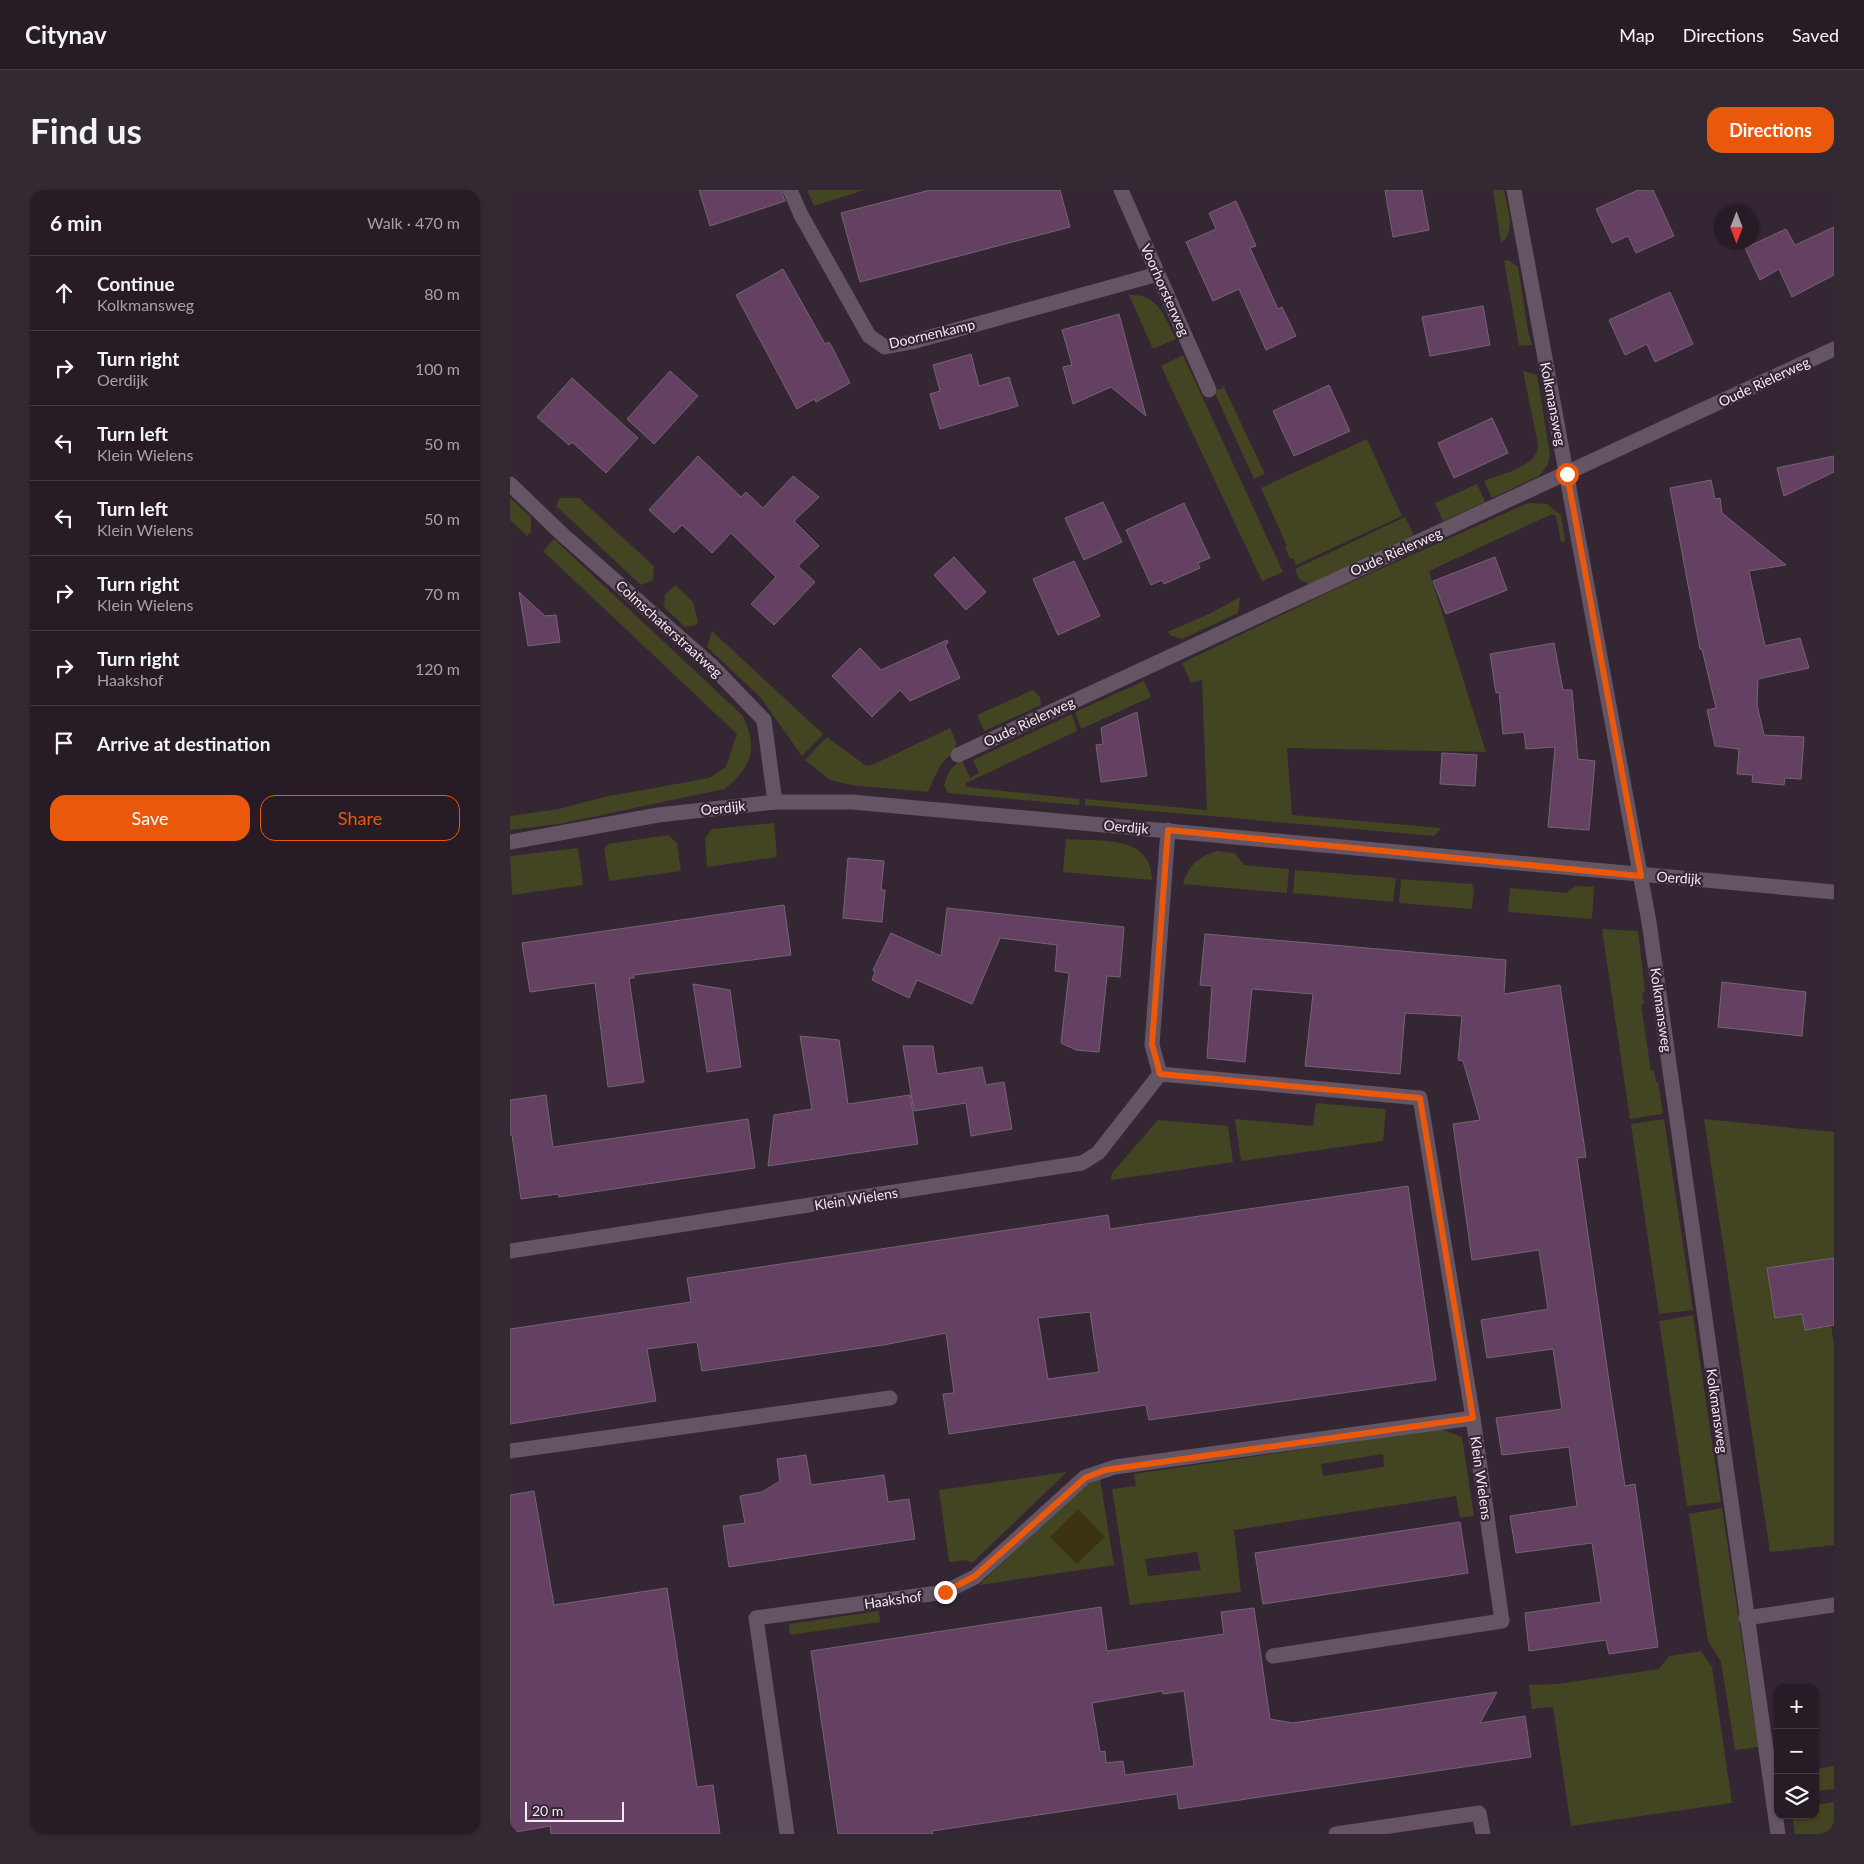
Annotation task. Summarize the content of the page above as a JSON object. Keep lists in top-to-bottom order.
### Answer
{
  "streets": {
    "street": [
      "Voorhorsterweg",
      "Doornenkamp",
      "Oude Rielerweg",
      "Kolkmansweg",
      "Colmschaterstraatweg",
      "Oerdijk",
      "Klein Wielens",
      "Haakshof"
    ]
  },
  "crossings": [
    ["Voorhorsterweg", "Doornenkamp"],
    ["Oude Rielerweg", "Kolkmansweg"],
    ["Kolkmansweg", "Oerdijk"],
    ["Colmschaterstraatweg", "Oerdijk"],
    ["Klein Wielens", "Haakshof"]
  ],
  "scale_bar": "20 m",
  "north": "bottom",
  "page": {
    "header": "Citynav",
    "nav": ["Map", "Directions", "Saved"],
    "buttons": [
      "Directions",
      ["Save", "Share"]
    ],
    "title": "Find us",
    "heading": ["6 min", "Walk · 470 m"],
    "list": [
      ["Continue", "Kolkmansweg", "80 m"],
      ["Turn right", "Oerdijk", "100 m"],
      ["Turn left", "Klein Wielens", "50 m"],
      ["Turn left", "Klein Wielens", "50 m"],
      ["Turn right", "Klein Wielens", "70 m"],
      ["Turn right", "Haakshof", "120 m"],
      "Arrive at destination"
    ],
    "map_buttons": ["+", "−"],
    "scale": "20 m"
  }
}
